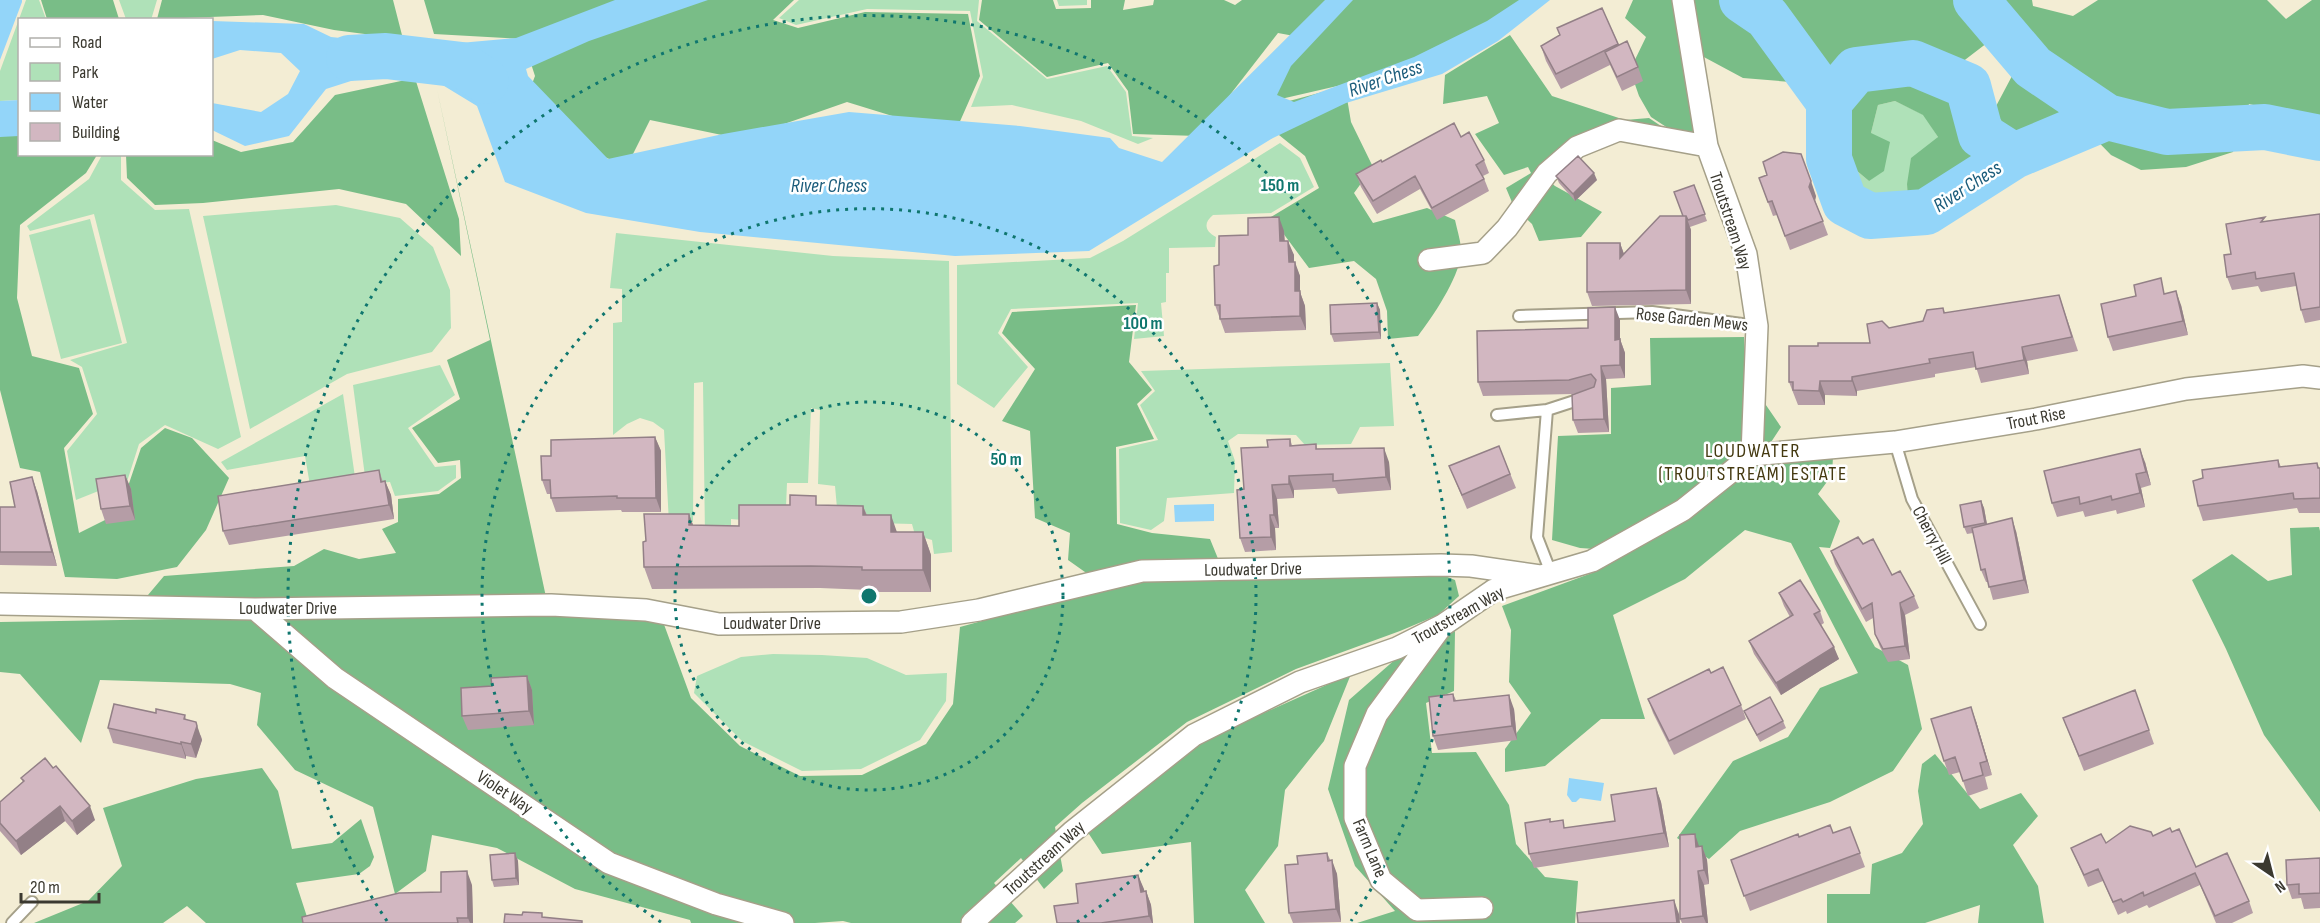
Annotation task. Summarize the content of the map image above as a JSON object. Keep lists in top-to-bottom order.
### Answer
{
  "streets": {
    "street": [
      "Troutstream Way",
      "Trout Rise",
      "Loudwater Drive",
      "Violet Way",
      "Farm Lane"
    ],
    "lane": ["Rose Garden Mews", "Cherry Hill"]
  },
  "crossings": [
    ["Troutstream Way", "Rose Garden Mews"],
    ["Troutstream Way", "Trout Rise"],
    ["Troutstream Way", "Loudwater Drive"],
    ["Troutstream Way", "Farm Lane"],
    ["Trout Rise", "Cherry Hill"],
    ["Loudwater Drive", "Violet Way"]
  ],
  "districts": ["LOUDWATER (TROUTSTREAM) ESTATE"],
  "water": ["River Chess"],
  "legend": [
    "Road",
    "Park",
    "Water",
    "Building"
  ],
  "scale_bar": "20 m",
  "north": "bottom right",
  "rings": ["150 m", "100 m", "50 m"]
}
